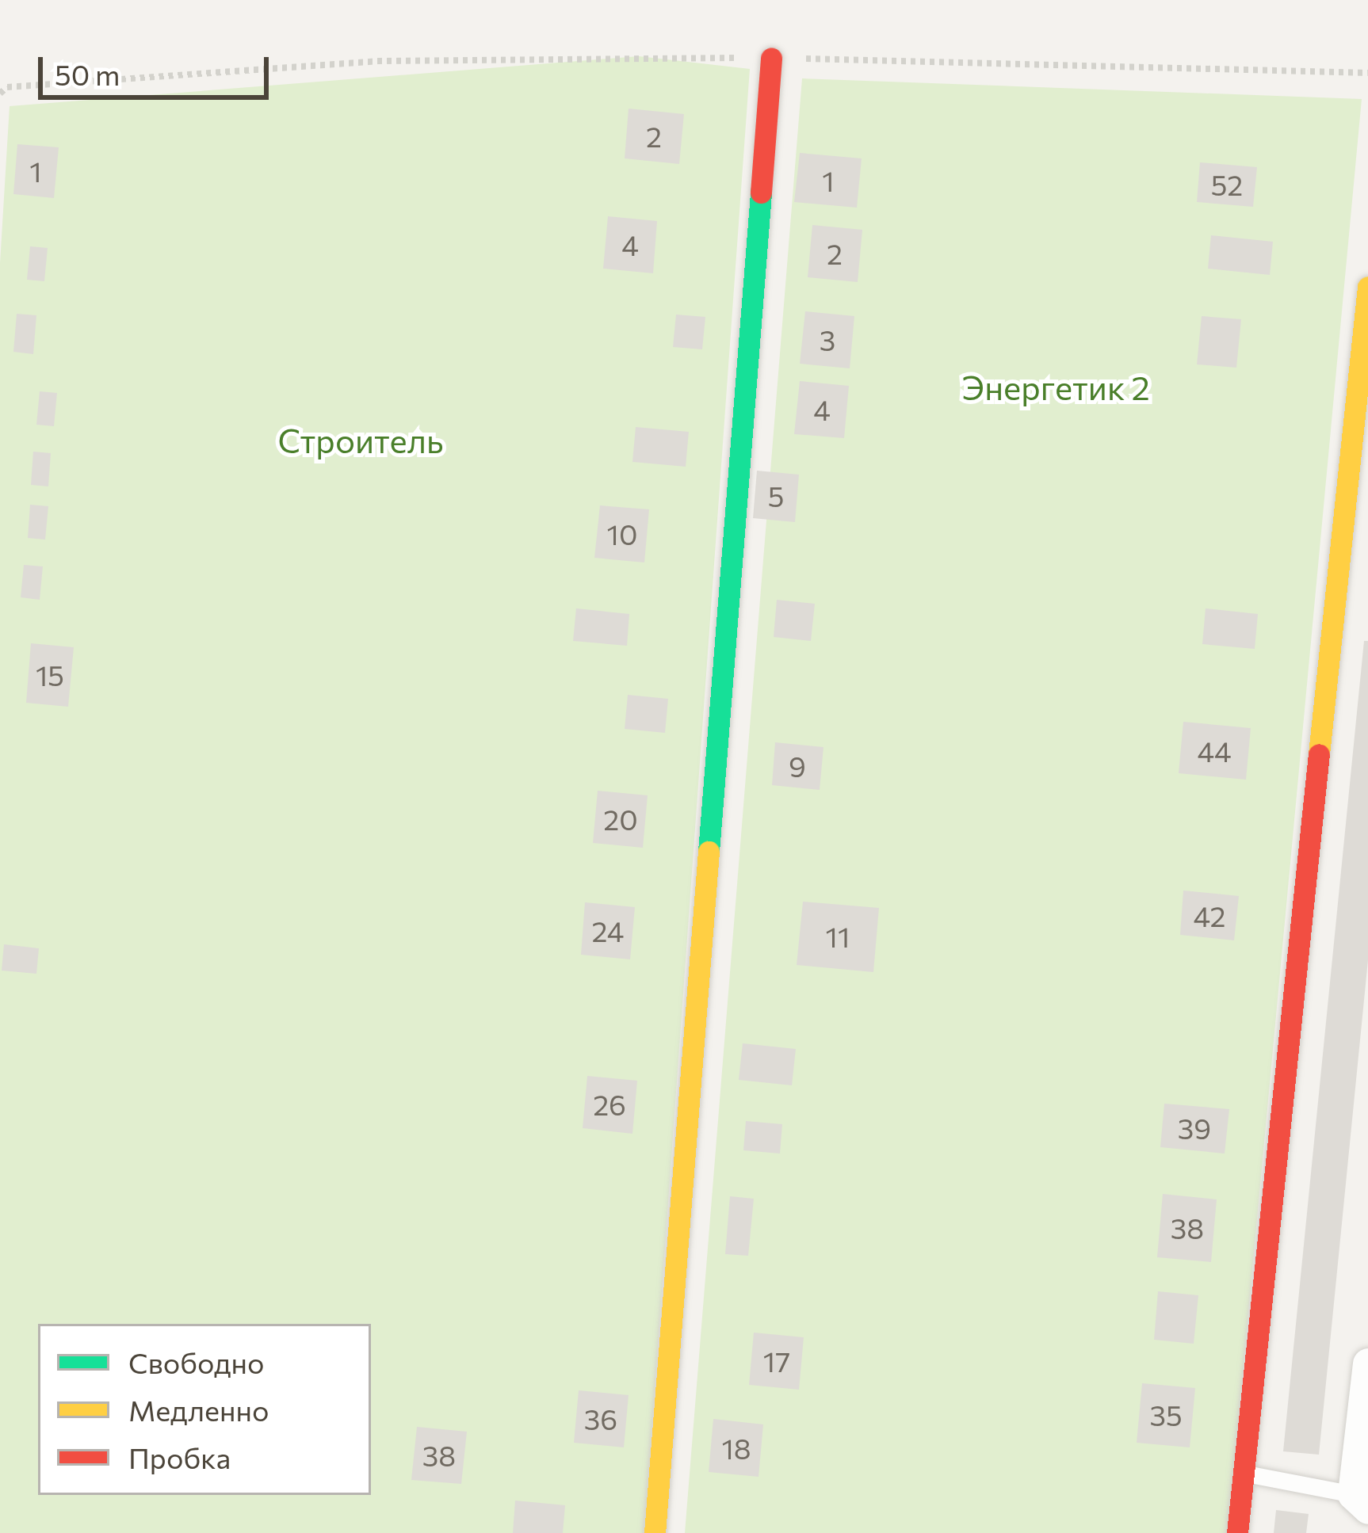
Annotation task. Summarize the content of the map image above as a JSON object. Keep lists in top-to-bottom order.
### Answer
{
  "parks": ["Энергетик 2", "Строитель"],
  "house_numbers": [
    "2",
    "1",
    "1",
    "52",
    "4",
    "2",
    "3",
    "4",
    "5",
    "10",
    "15",
    "44",
    "9",
    "20",
    "42",
    "24",
    "11",
    "26",
    "39",
    "38",
    "17",
    "35",
    "36",
    "18",
    "38"
  ],
  "legend": ["Свободно", "Медленно", "Пробка"],
  "scale_bar": "50 m"
}
